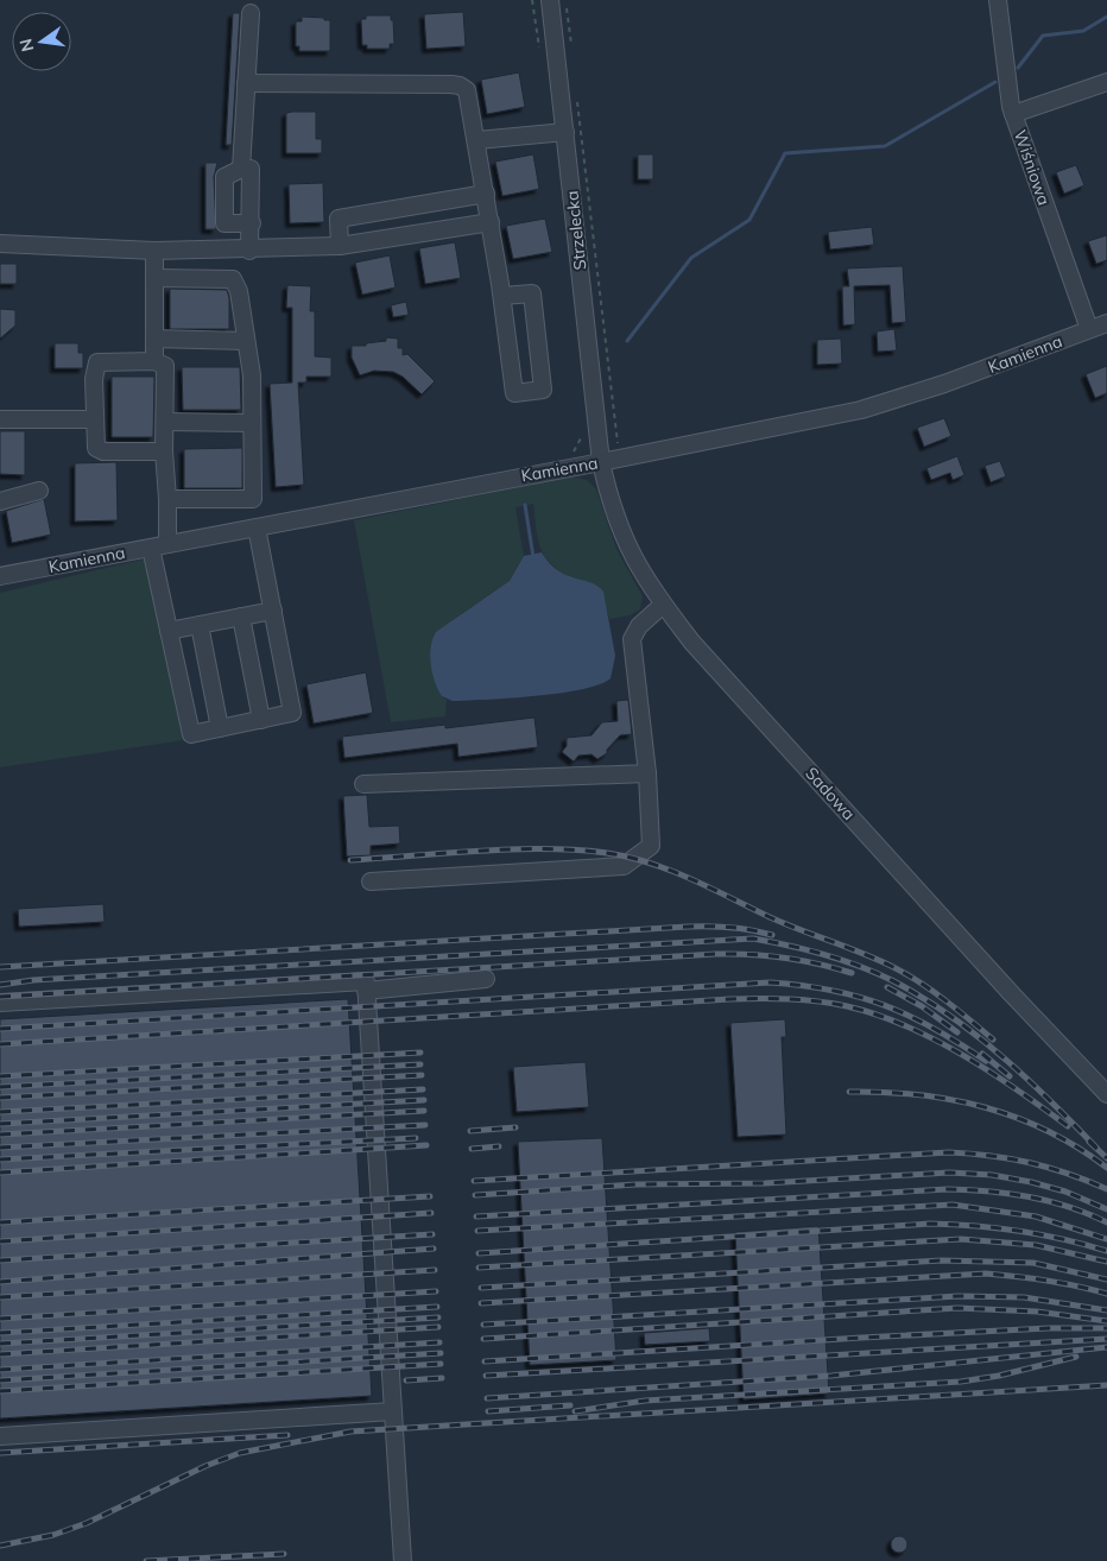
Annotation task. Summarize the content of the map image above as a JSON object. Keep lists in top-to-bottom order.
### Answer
{
  "streets": {
    "street": [
      "Wiśniowa",
      "Strzelecka",
      "Kamienna",
      "Sadowa"
    ]
  },
  "crossings": [
    ["Wiśniowa", "Kamienna"],
    ["Strzelecka", "Kamienna"],
    ["Strzelecka", "Sadowa"],
    ["Kamienna", "Sadowa"]
  ],
  "north": "left"
}
